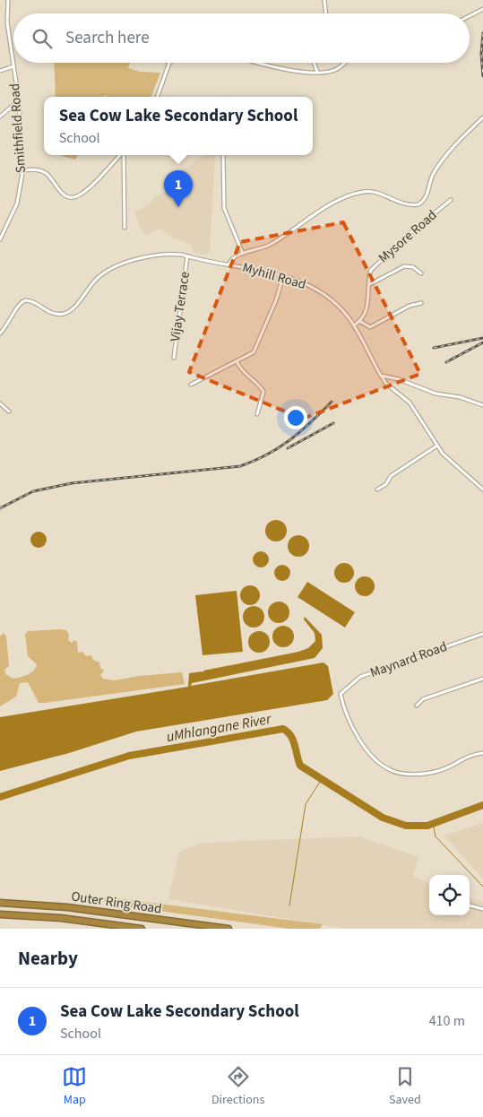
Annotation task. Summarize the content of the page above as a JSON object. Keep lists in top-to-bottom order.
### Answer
{
  "streets": {
    "highway": ["Outer Ring Road"],
    "street": [
      "Smithfield Road",
      "Mysore Road",
      "Myhill Road",
      "Vijay Terrace",
      "Maynard Road"
    ]
  },
  "crossings": [
    ["Mysore Road", "Myhill Road"],
    ["Myhill Road", "Vijay Terrace"]
  ],
  "water": ["uMhlangane River"],
  "page": {
    "search": "Search here",
    "popup": ["Sea Cow Lake Secondary School", "School"],
    "pins": "1",
    "heading": "Nearby",
    "list": [
      {
        "mark": "1",
        "name": "Sea Cow Lake Secondary School",
        "note": "School",
        "value": "410 m"
      }
    ],
    "nav": ["Map", "Directions", "Saved"]
  }
}
